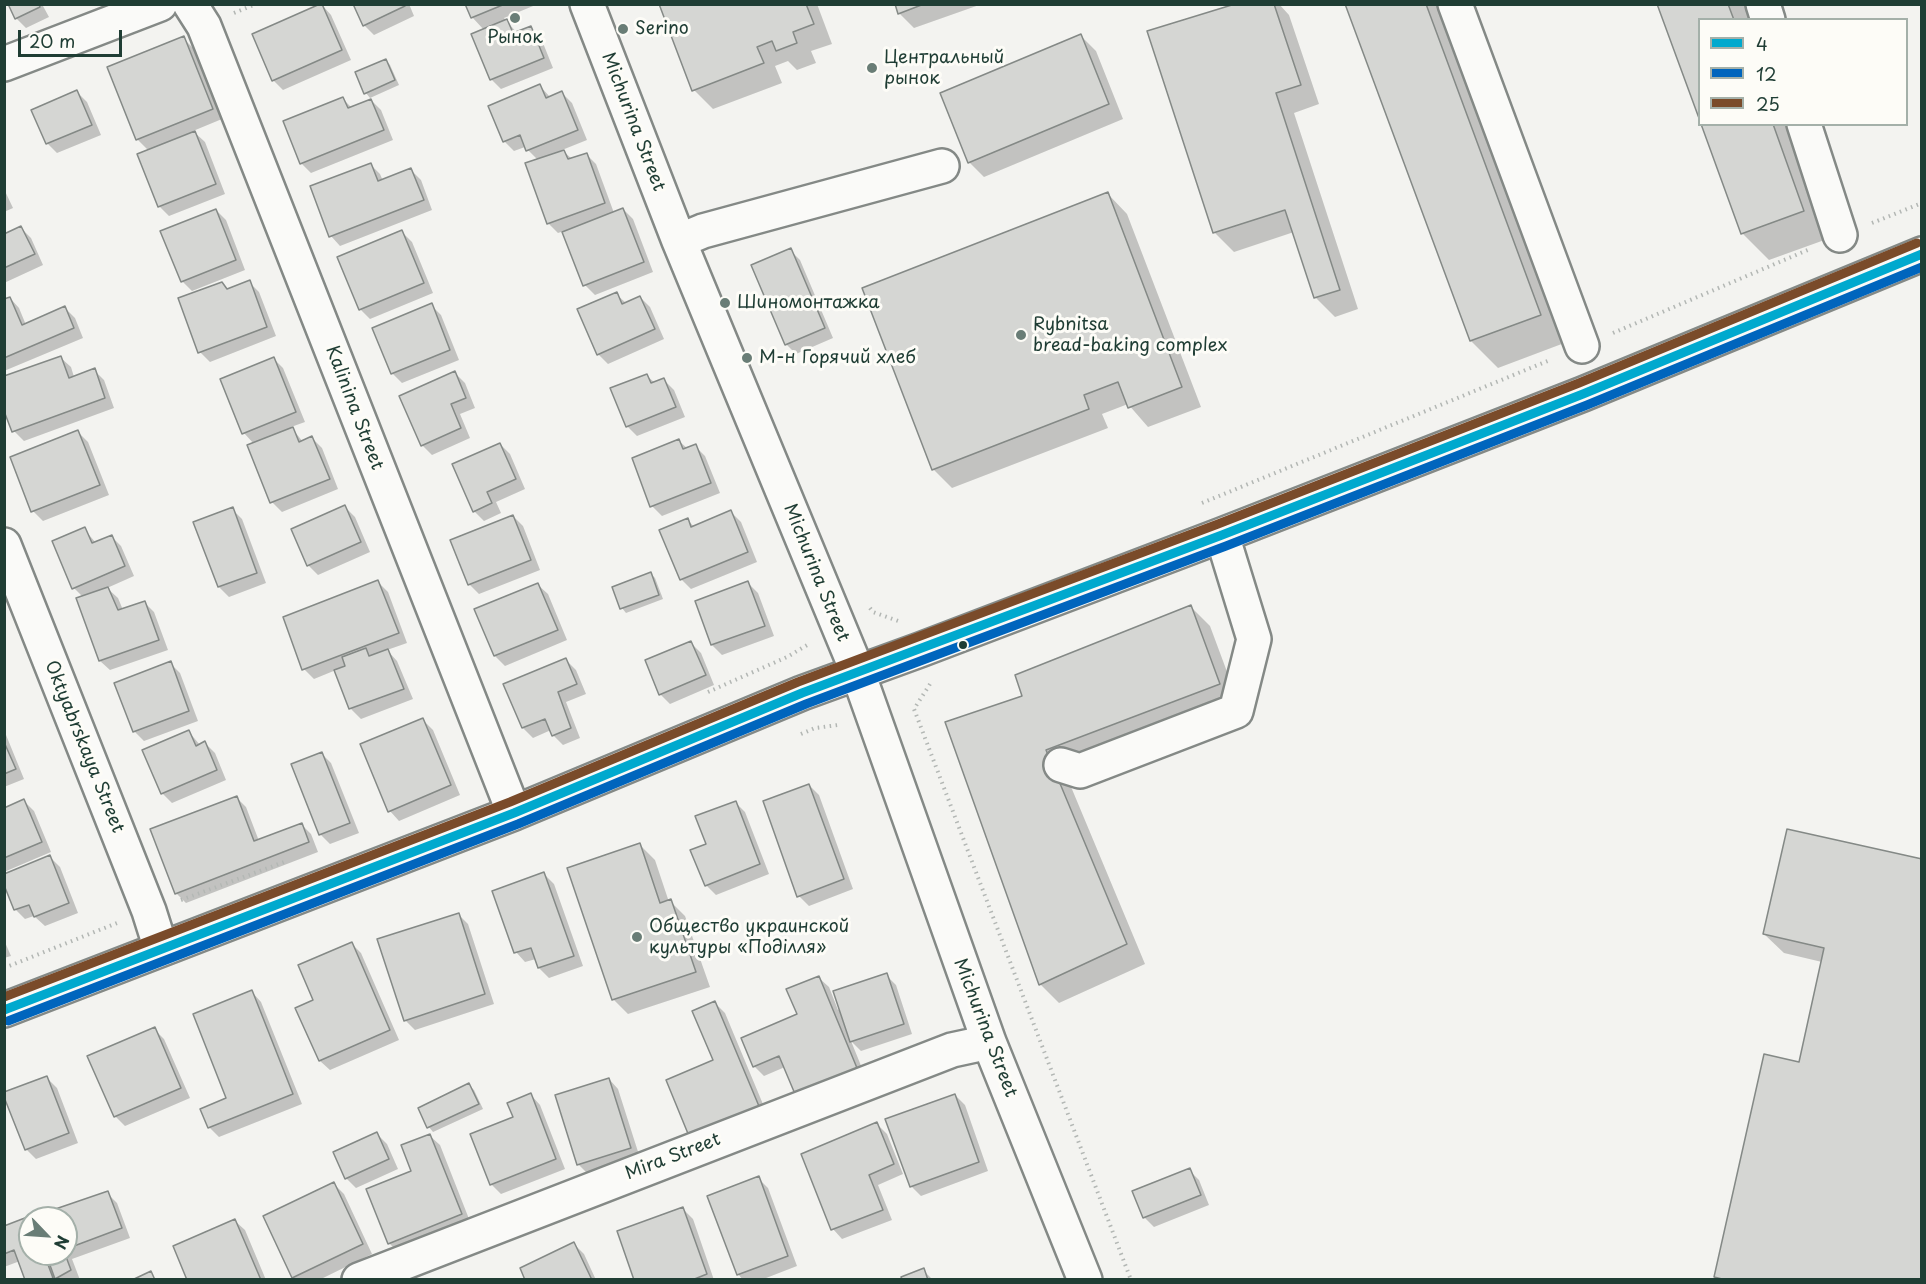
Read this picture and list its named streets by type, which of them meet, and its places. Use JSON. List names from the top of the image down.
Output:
{
  "streets": {
    "street": [
      "Michurina Street",
      "Kalinina Street",
      "Oktyabrskaya Street",
      "Mira Street"
    ]
  },
  "crossings": [
    ["Michurina Street", "Mira Street"]
  ],
  "places": [
    "Рынок",
    "Serino",
    "Центральный рынок",
    "Шиномонтажка",
    "Rybnitsa bread-baking complex",
    "М-н Горячий хлеб",
    "Общество украинской культуры «Поділля»"
  ],
  "lines": ["transit line 25", "transit line 4", "transit line 12"],
  "legend": ["4", "12", "25"],
  "scale_bar": "20 m",
  "north": "bottom right"
}
